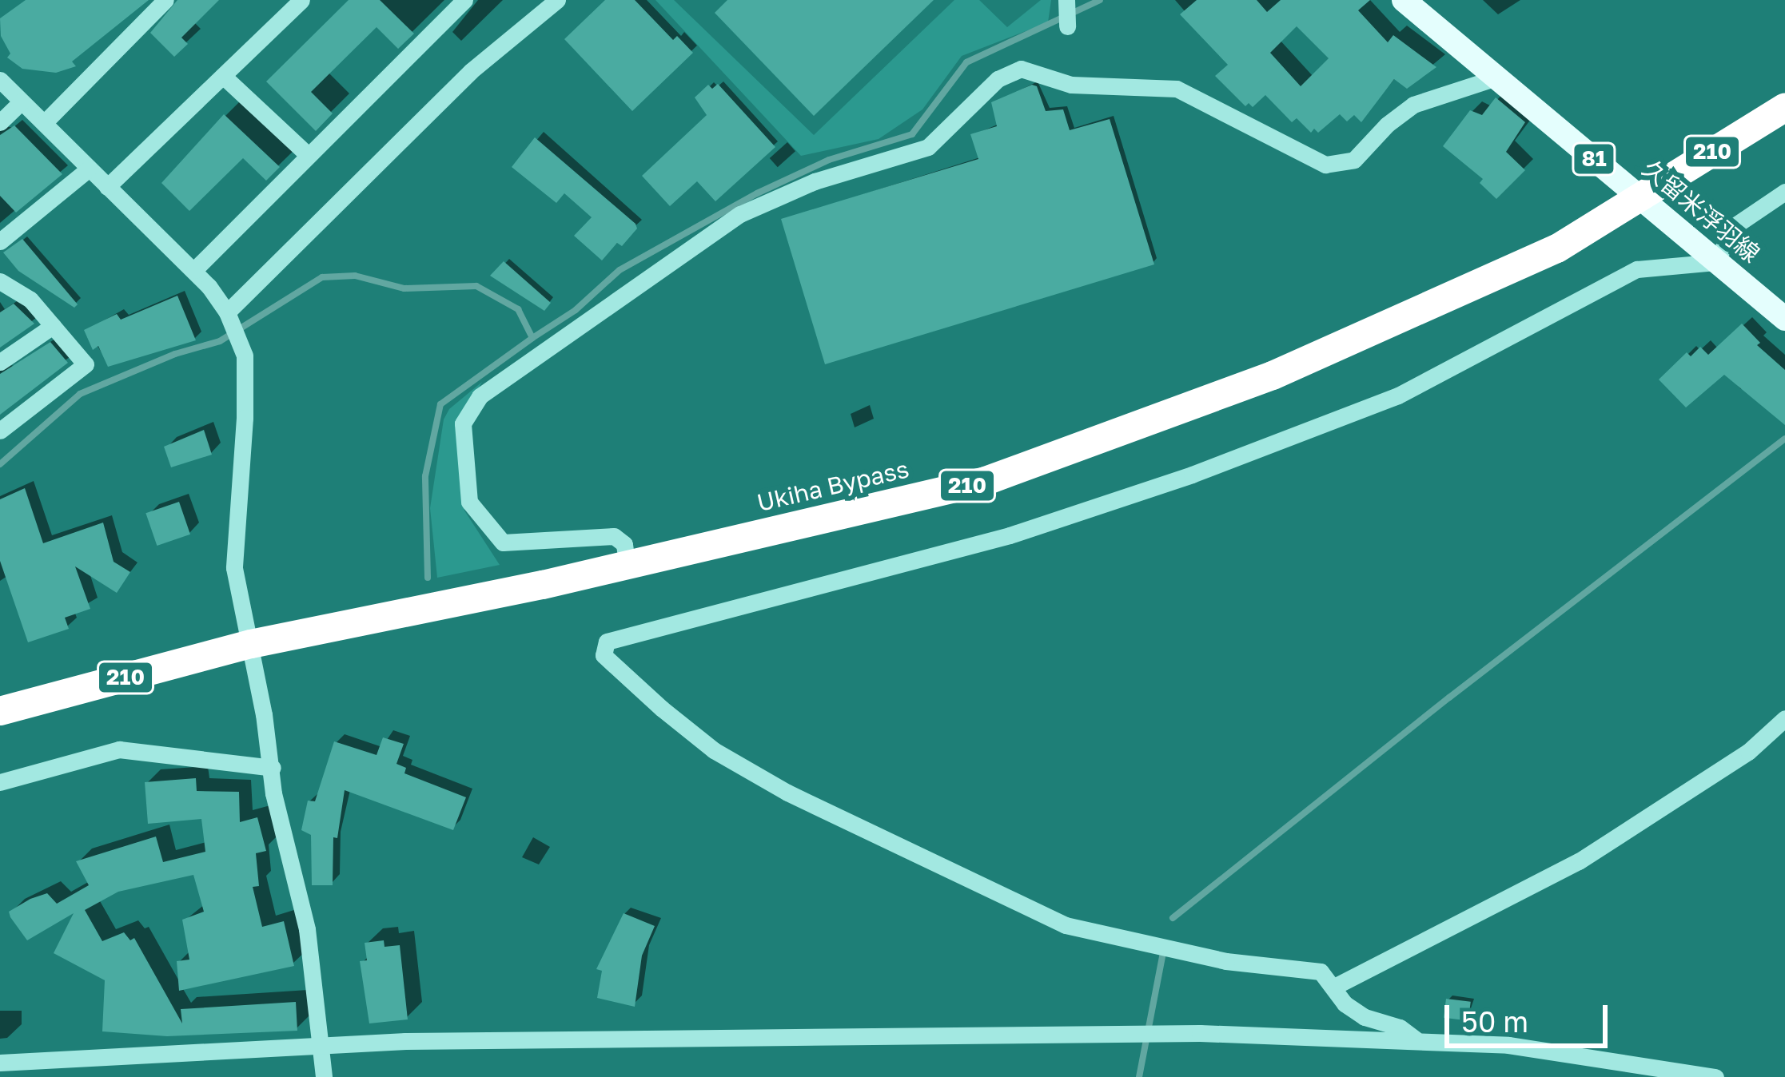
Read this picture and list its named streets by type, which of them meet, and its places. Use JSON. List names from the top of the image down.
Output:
{
  "streets": {
    "highway": ["210", "Ukiha Bypass"],
    "main road": ["81", "久留米浮羽線"]
  },
  "crossings": [
    ["久留米浮羽線", "Ukiha Bypass"]
  ],
  "scale_bar": "50 m"
}
